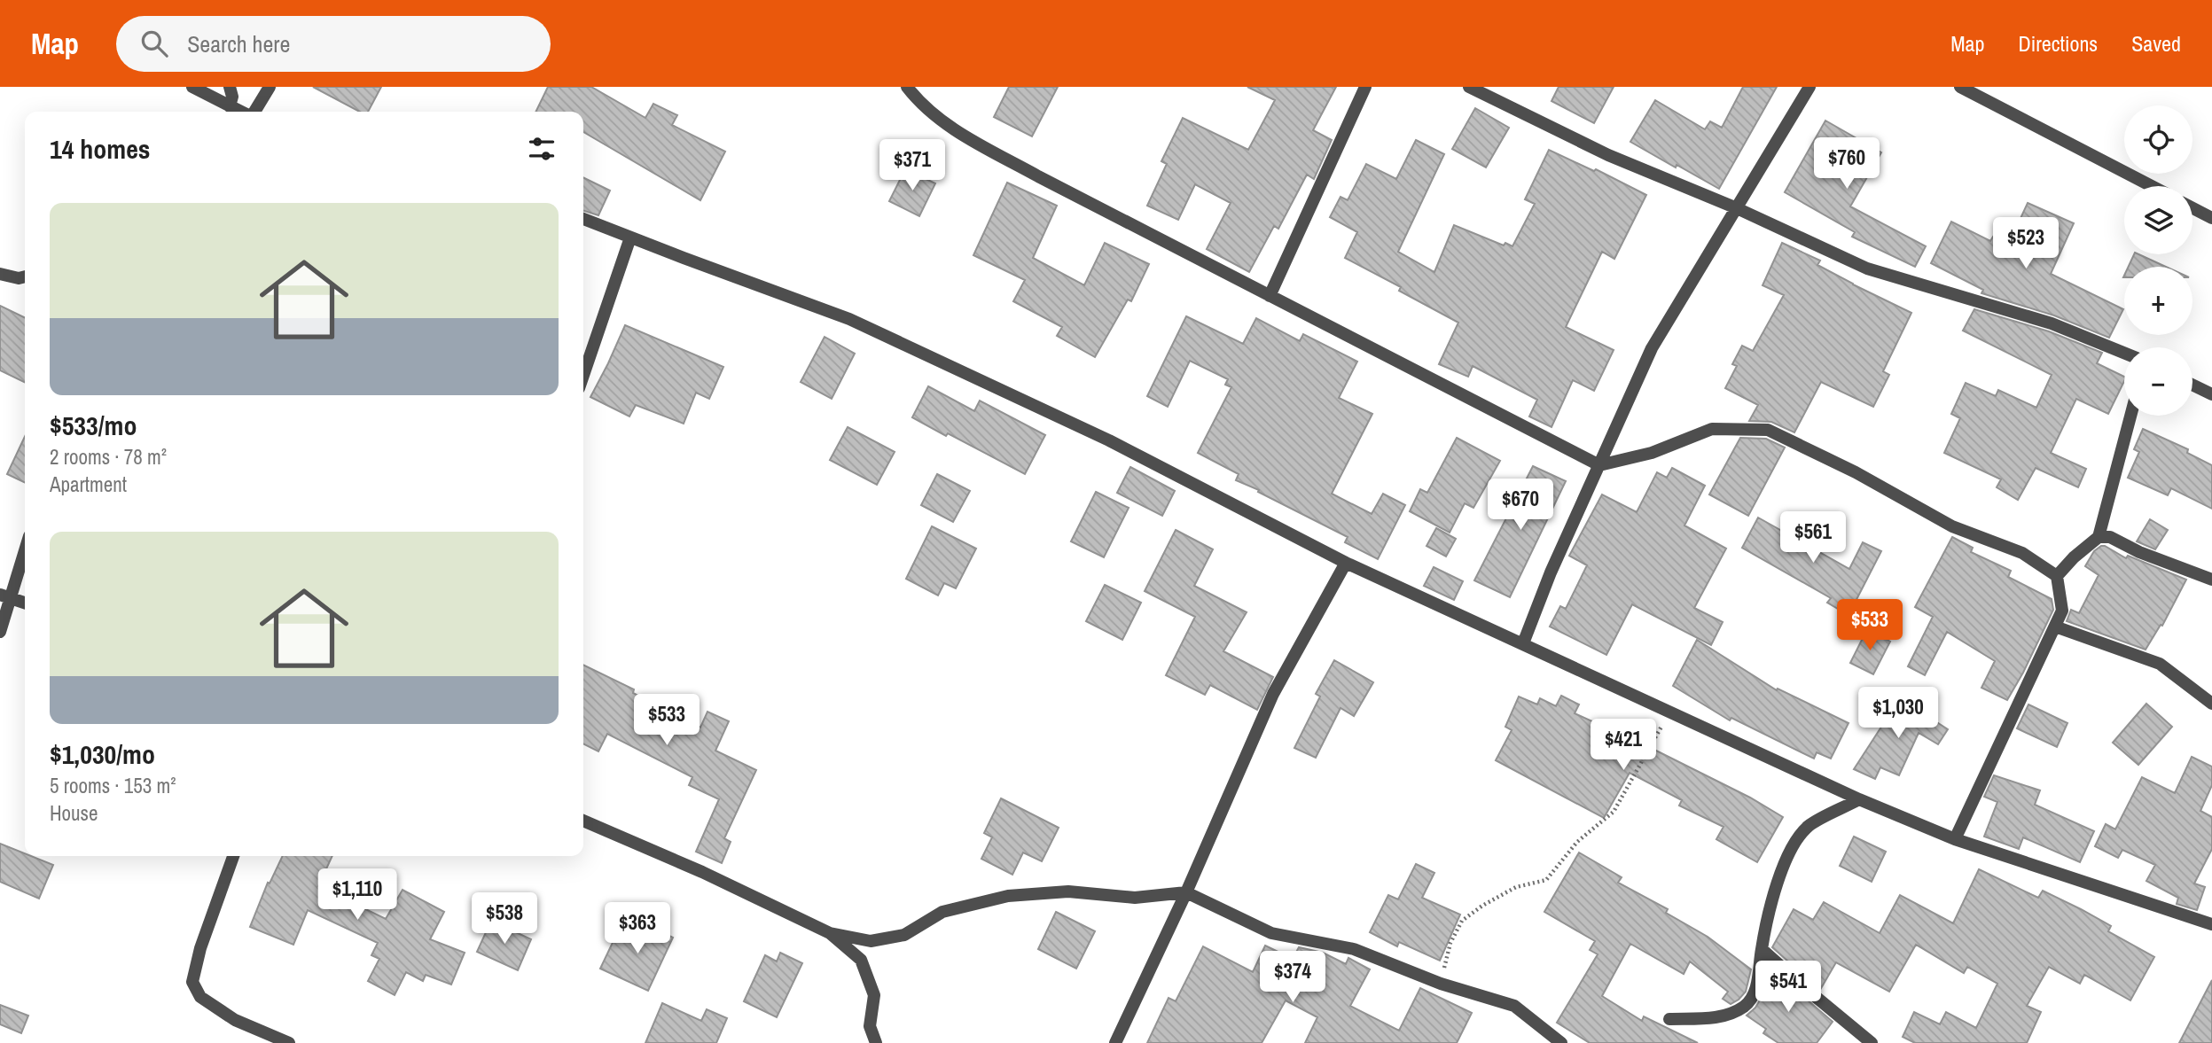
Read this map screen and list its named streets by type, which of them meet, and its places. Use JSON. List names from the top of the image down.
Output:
{
  "page": {
    "header": "Map",
    "search": "Search here",
    "nav": ["Map", "Directions", "Saved"],
    "map_buttons": ["+", "−"],
    "heading": "14 homes",
    "price": [
      "$760",
      "$371",
      "$523",
      "$670",
      "$561",
      "$533",
      "$1,030",
      "$533",
      "$421",
      "$1,110",
      "$538",
      "$363",
      "$374",
      "$541"
    ],
    "list": [
      {
        "name": "$533/mo",
        "note": "2 rooms · 78 m² · Apartment"
      },
      {
        "name": "$1,030/mo",
        "note": "5 rooms · 153 m² · House"
      }
    ]
  }
}
